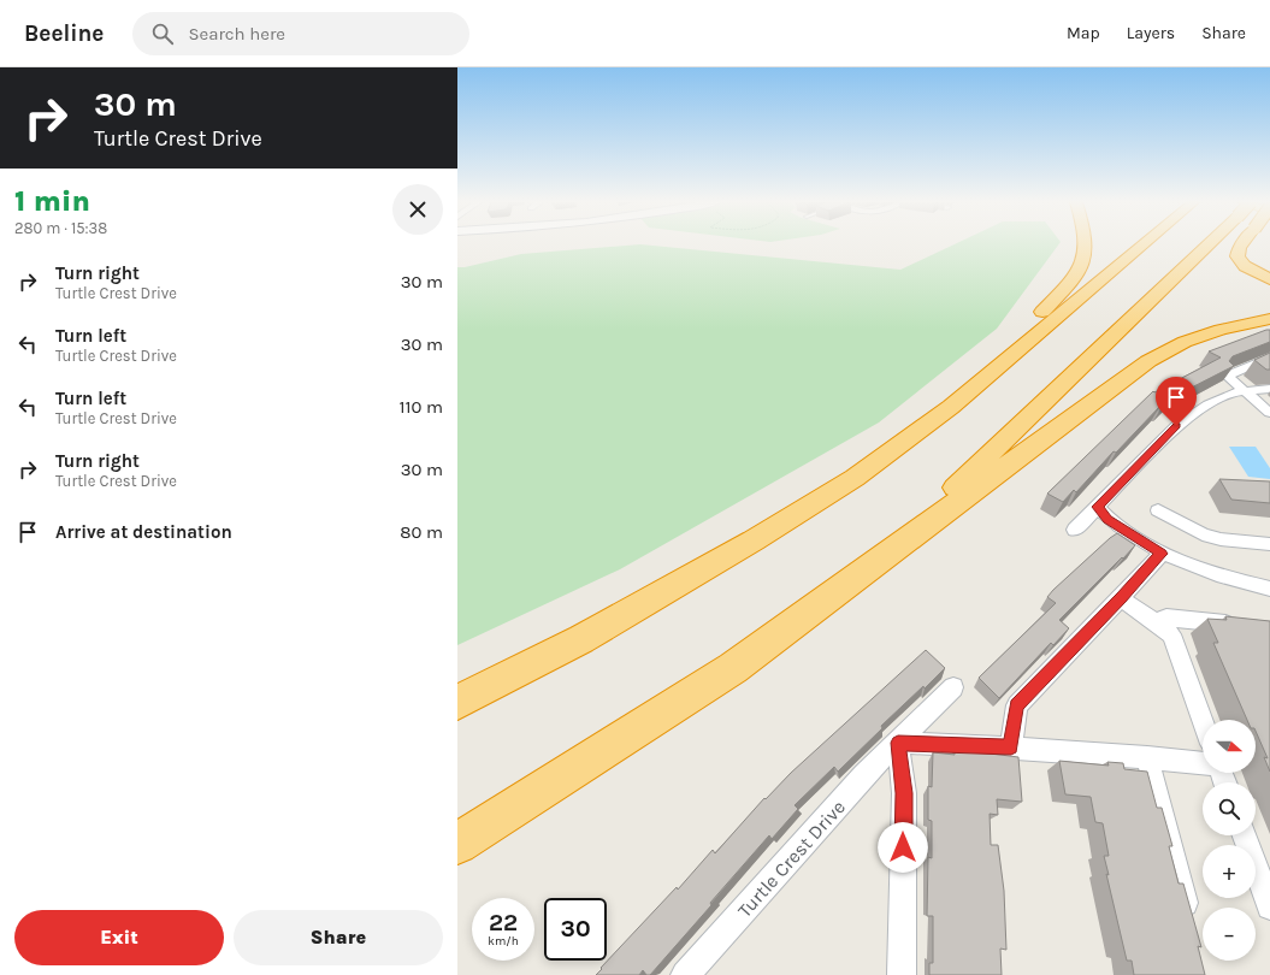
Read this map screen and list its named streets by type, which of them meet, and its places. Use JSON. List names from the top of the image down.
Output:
{
  "streets": {
    "street": ["Turtle Crest Drive"]
  },
  "north": "right",
  "page": {
    "header": "Beeline",
    "search": "Search here",
    "nav": ["Map", "Layers", "Share"],
    "turn": ["30 m", "Turtle Crest Drive"],
    "heading": ["1 min", "280 m · 15:38"],
    "list": [
      {
        "name": "Turn right",
        "note": "Turtle Crest Drive",
        "value": "30 m"
      },
      {
        "name": "Turn left",
        "note": "Turtle Crest Drive",
        "value": "30 m"
      },
      {
        "name": "Turn left",
        "note": "Turtle Crest Drive",
        "value": "110 m"
      },
      {
        "name": "Turn right",
        "note": "Turtle Crest Drive",
        "value": "30 m"
      },
      {
        "name": "Arrive at destination",
        "value": "80 m"
      }
    ],
    "map_buttons": ["+", "−"],
    "speed": "22 km/h",
    "limit": "30",
    "buttons": ["Exit", "Share"]
  }
}
